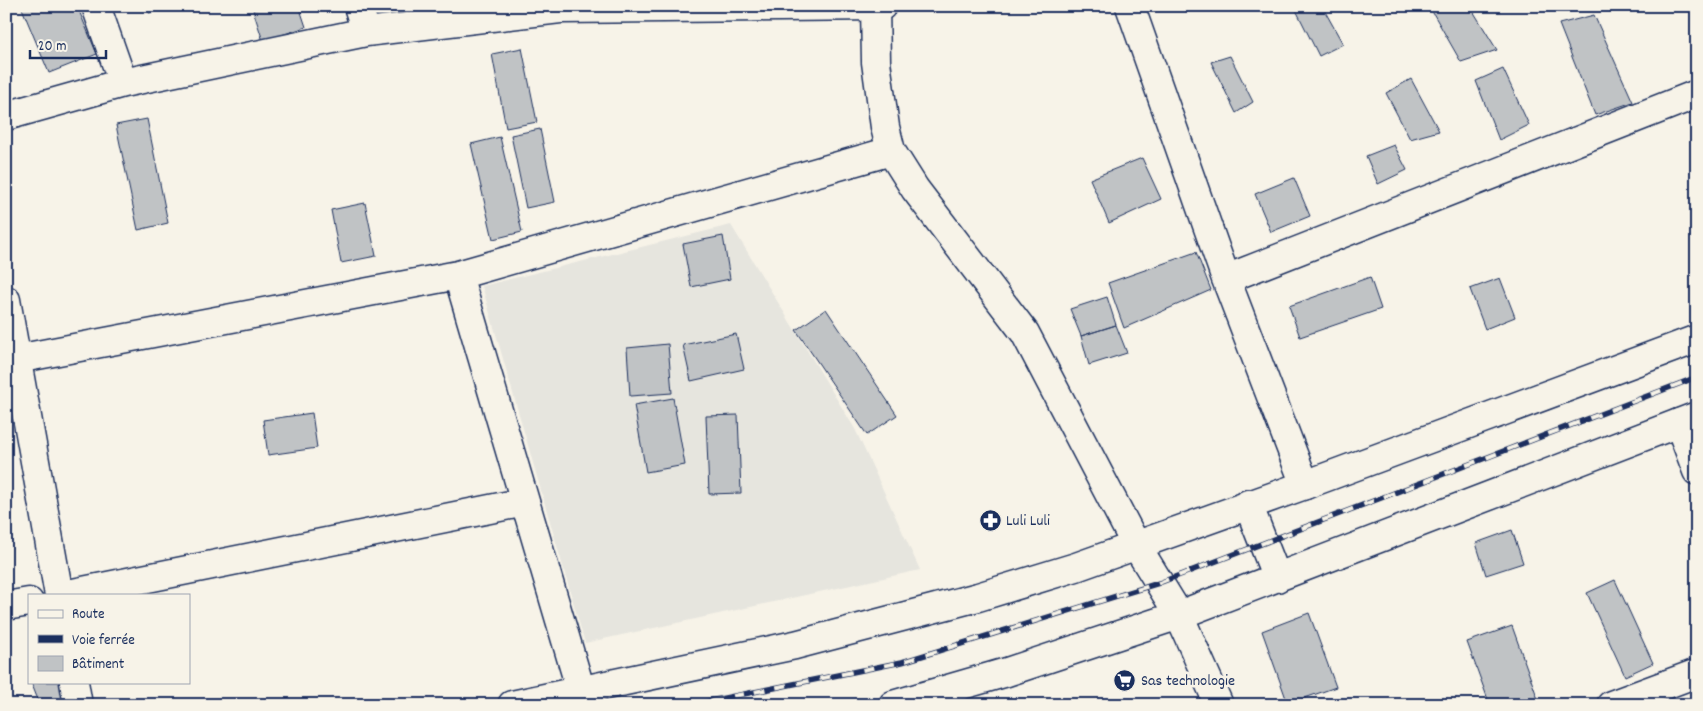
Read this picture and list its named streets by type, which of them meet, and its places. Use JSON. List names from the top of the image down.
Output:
{
  "places": {
    "pharmacy": ["Luli Luli"],
    "supermarket": ["Sas technologie"]
  },
  "legend": ["Route", "Voie ferrée", "Bâtiment"],
  "scale_bar": "20 m"
}
